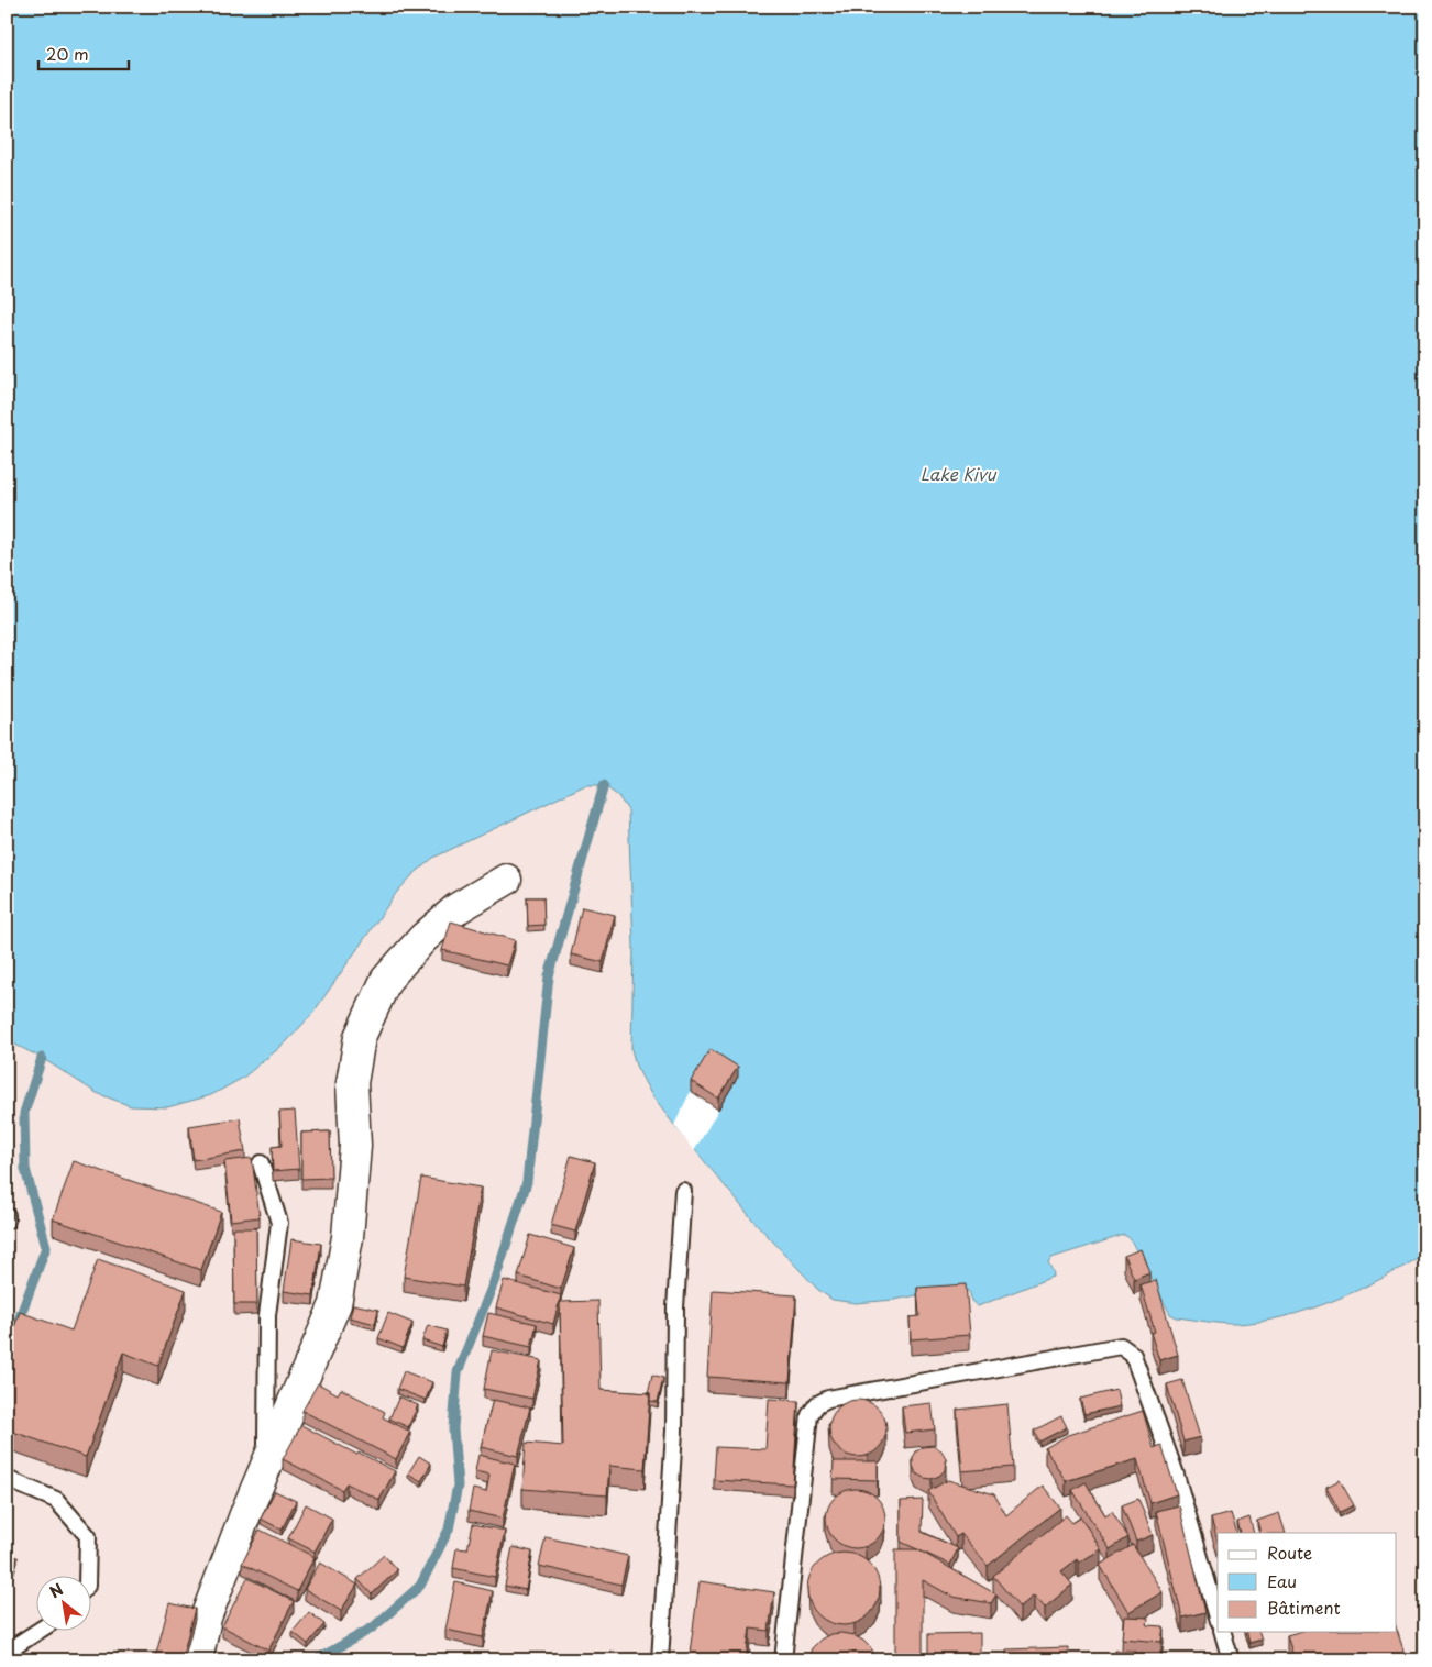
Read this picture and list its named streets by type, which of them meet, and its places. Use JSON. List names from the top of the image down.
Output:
{
  "water": ["Lake Kivu"],
  "legend": ["Route", "Eau", "Bâtiment"],
  "scale_bar": "20 m",
  "north": "top left"
}
